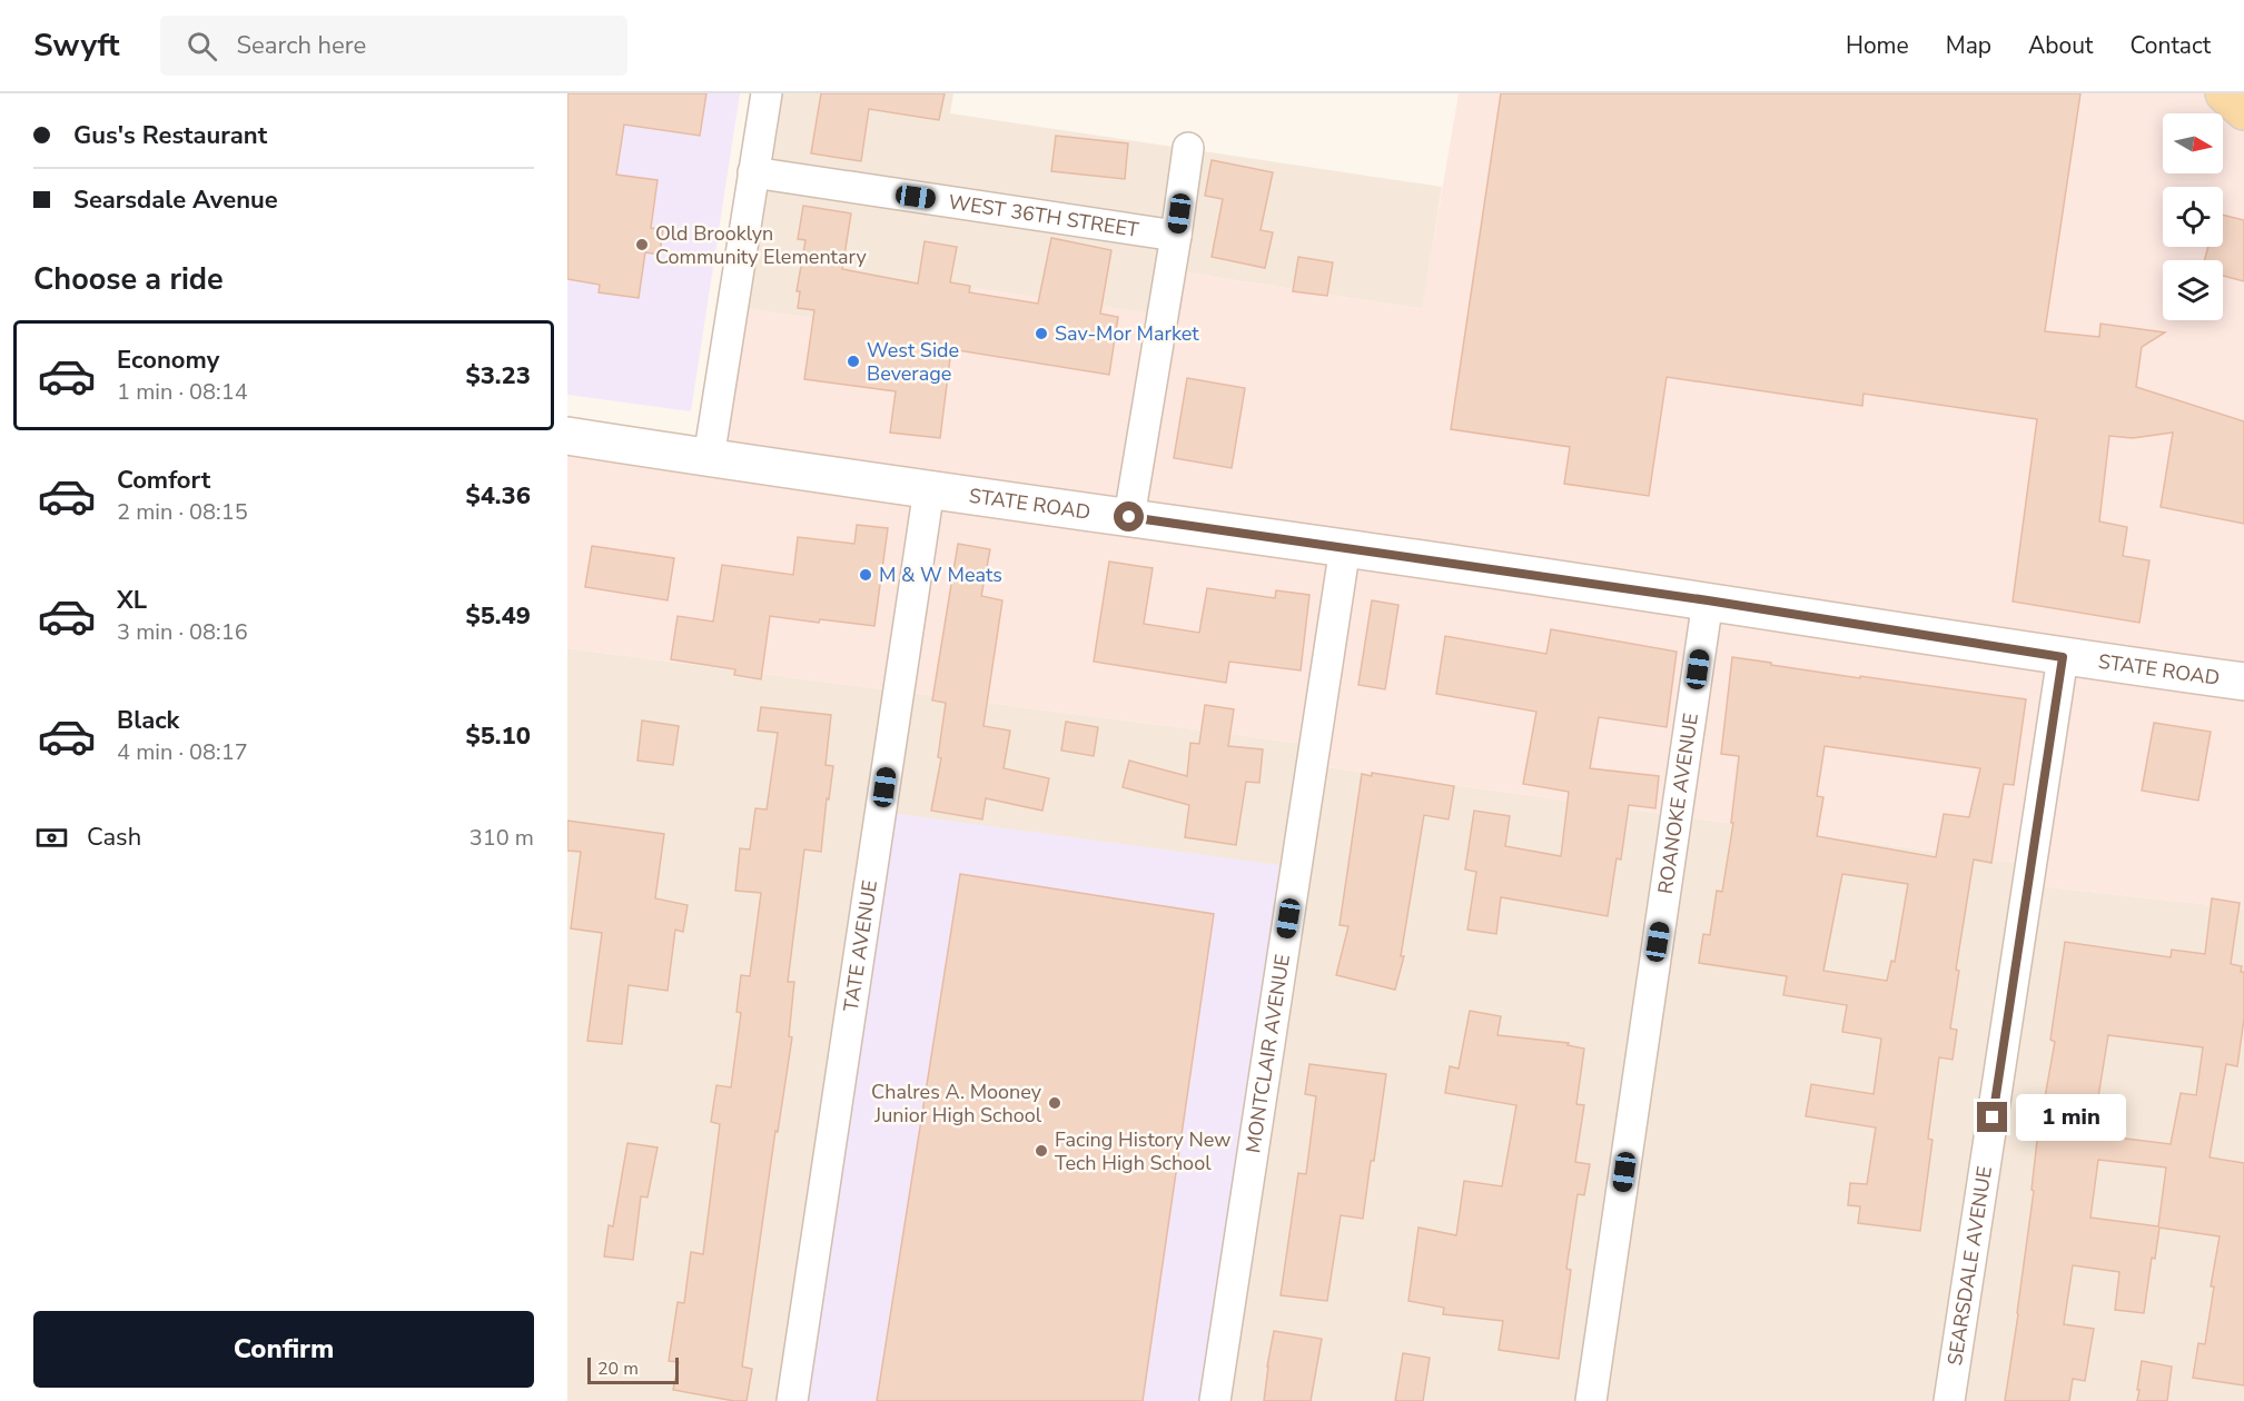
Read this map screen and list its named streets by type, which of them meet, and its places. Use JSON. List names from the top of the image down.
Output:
{
  "streets": {
    "main road": ["STATE ROAD"],
    "street": [
      "WEST 36TH STREET",
      "ROANOKE AVENUE",
      "TATE AVENUE",
      "MONTCLAIR AVENUE",
      "SEARSDALE AVENUE"
    ]
  },
  "crossings": [
    ["STATE ROAD", "ROANOKE AVENUE"],
    ["STATE ROAD", "TATE AVENUE"],
    ["STATE ROAD", "MONTCLAIR AVENUE"],
    ["STATE ROAD", "SEARSDALE AVENUE"]
  ],
  "places": [
    "Old Brooklyn Community Elementary",
    "Sav-Mor Market",
    "West Side Beverage",
    "M & W Meats",
    "Chalres A. Mooney Junior High School",
    "Facing History New Tech High School"
  ],
  "scale_bar": "20 m",
  "north": "right",
  "page": {
    "header": "Swyft",
    "search": "Search here",
    "nav": [
      "Home",
      "Map",
      "About",
      "Contact"
    ],
    "banner": ["Gus's Restaurant", "Searsdale Avenue"],
    "heading": "Choose a ride",
    "list": [
      {
        "name": "Economy",
        "note": "1 min · 08:14",
        "value": "$3.23"
      },
      {
        "name": "Comfort",
        "note": "2 min · 08:15",
        "value": "$4.36"
      },
      {
        "name": "XL",
        "note": "3 min · 08:16",
        "value": "$5.49"
      },
      {
        "name": "Black",
        "note": "4 min · 08:17",
        "value": "$5.10"
      }
    ],
    "pay": ["Cash", "310 m"],
    "bubble": "1 min",
    "buttons": "Confirm",
    "scale": "20 m"
  }
}
